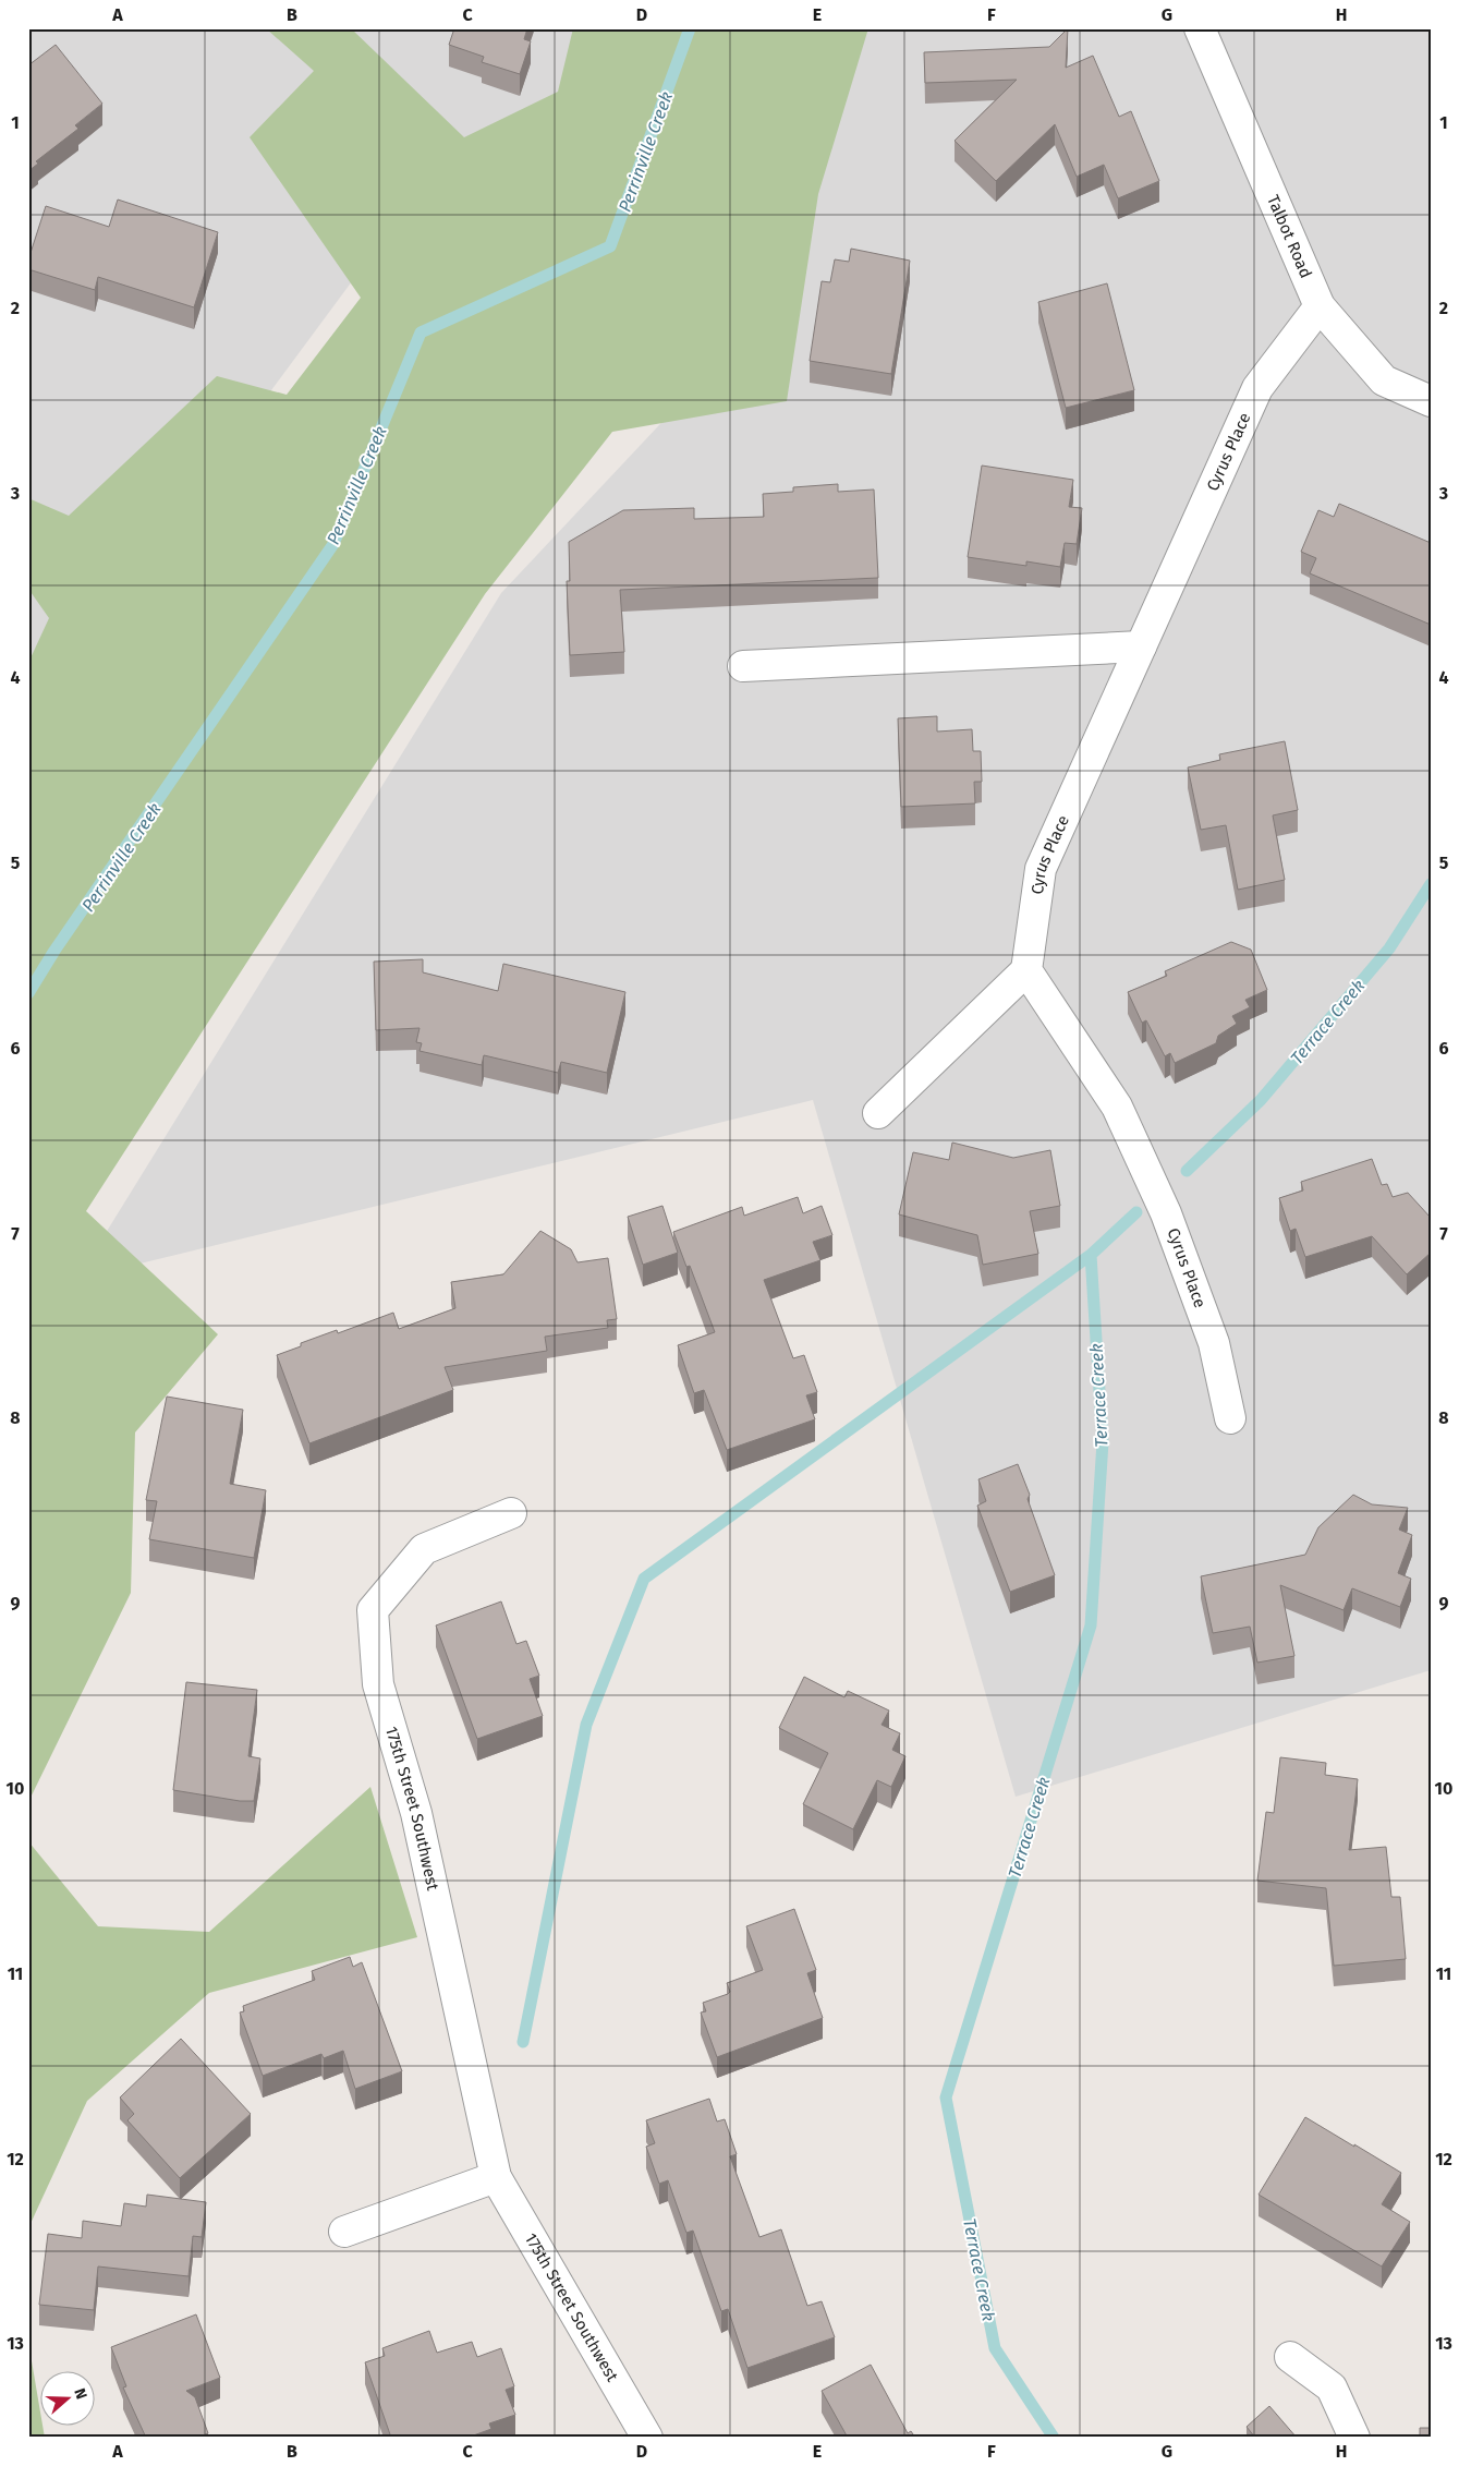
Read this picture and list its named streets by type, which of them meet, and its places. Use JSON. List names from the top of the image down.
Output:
{
  "streets": {
    "street": ["Talbot Road", "Cyrus Place", "175th Street Southwest"]
  },
  "crossings": [
    ["Talbot Road", "Cyrus Place"]
  ],
  "water": ["Perrinville Creek", "Terrace Creek"],
  "north": "right",
  "grid": {
    "columns": [
      "A",
      "B",
      "C",
      "D",
      "E",
      "F",
      "G",
      "H"
    ],
    "rows": [
      "1",
      "2",
      "3",
      "4",
      "5",
      "6",
      "7",
      "8",
      "9",
      "10",
      "11",
      "12",
      "13"
    ]
  }
}
